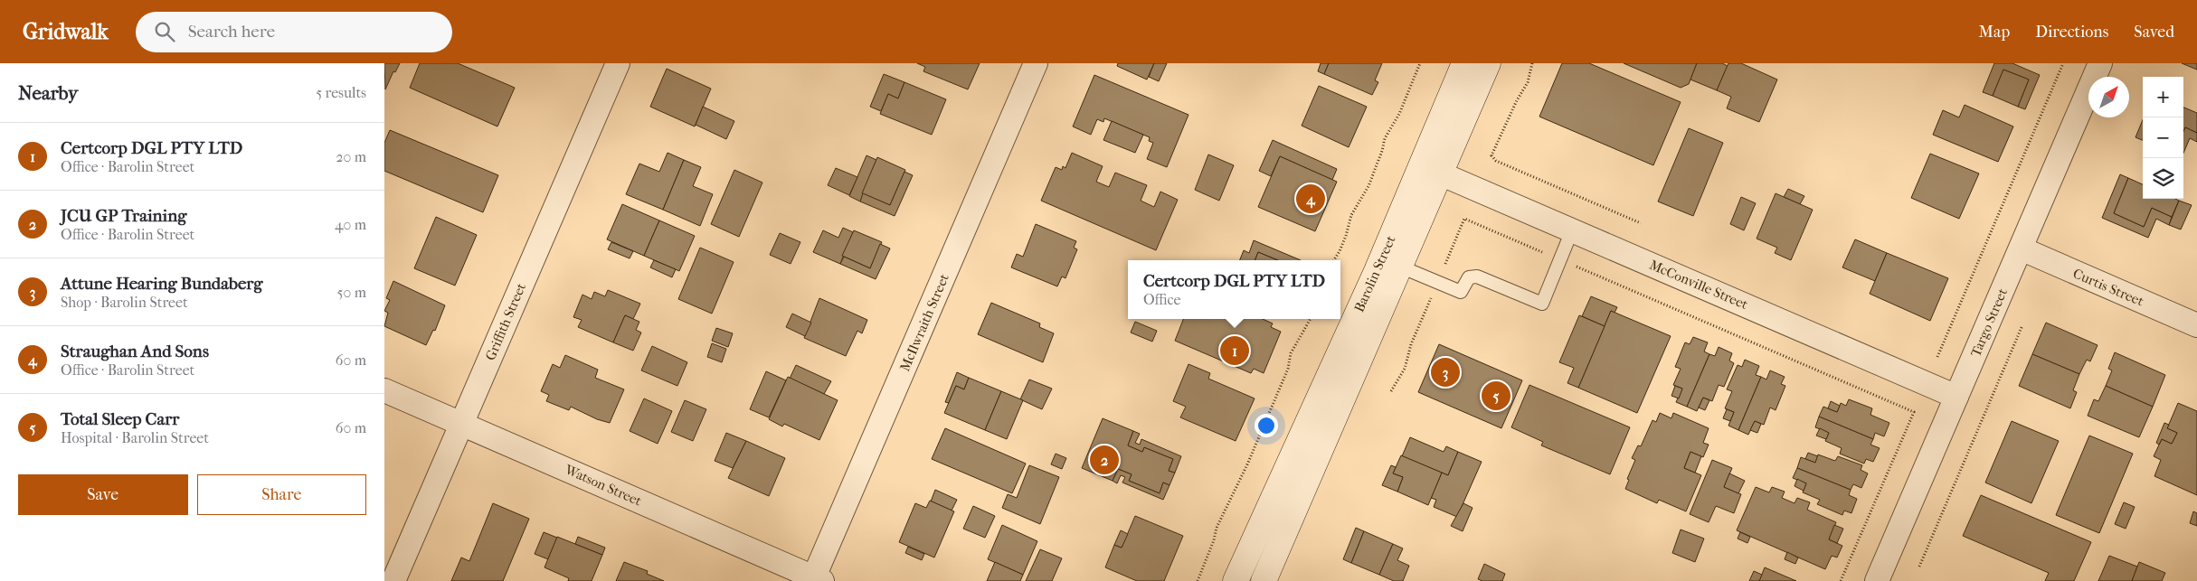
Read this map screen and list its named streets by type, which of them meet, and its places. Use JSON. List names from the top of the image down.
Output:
{
  "streets": {
    "main road": ["Barolin Street"],
    "street": [
      "McConville Street",
      "Curtis Street",
      "Griffith Street",
      "McIlwraith Street",
      "Targo Street",
      "Watson Street"
    ]
  },
  "crossings": [
    ["Barolin Street", "McConville Street"],
    ["McConville Street", "Targo Street"],
    ["Curtis Street", "Targo Street"],
    ["Griffith Street", "Watson Street"],
    ["McIlwraith Street", "Watson Street"]
  ],
  "north": "top right",
  "page": {
    "header": "Gridwalk",
    "search": "Search here",
    "nav": ["Map", "Directions", "Saved"],
    "heading": ["Nearby", "5 results"],
    "map_buttons": ["+", "−"],
    "list": [
      {
        "mark": "1",
        "name": "Certcorp DGL PTY LTD",
        "note": "Office · Barolin Street",
        "value": "20 m"
      },
      {
        "mark": "2",
        "name": "JCU GP Training",
        "note": "Office · Barolin Street",
        "value": "40 m"
      },
      {
        "mark": "3",
        "name": "Attune Hearing Bundaberg",
        "note": "Shop · Barolin Street",
        "value": "50 m"
      },
      {
        "mark": "4",
        "name": "Straughan And Sons",
        "note": "Office · Barolin Street",
        "value": "60 m"
      },
      {
        "mark": "5",
        "name": "Total Sleep Carr",
        "note": "Hospital · Barolin Street",
        "value": "60 m"
      }
    ],
    "pins": [
      "4",
      "1",
      "3",
      "5",
      "2"
    ],
    "popup": ["Certcorp DGL PTY LTD", "Office"],
    "buttons": ["Save", "Share"]
  }
}
